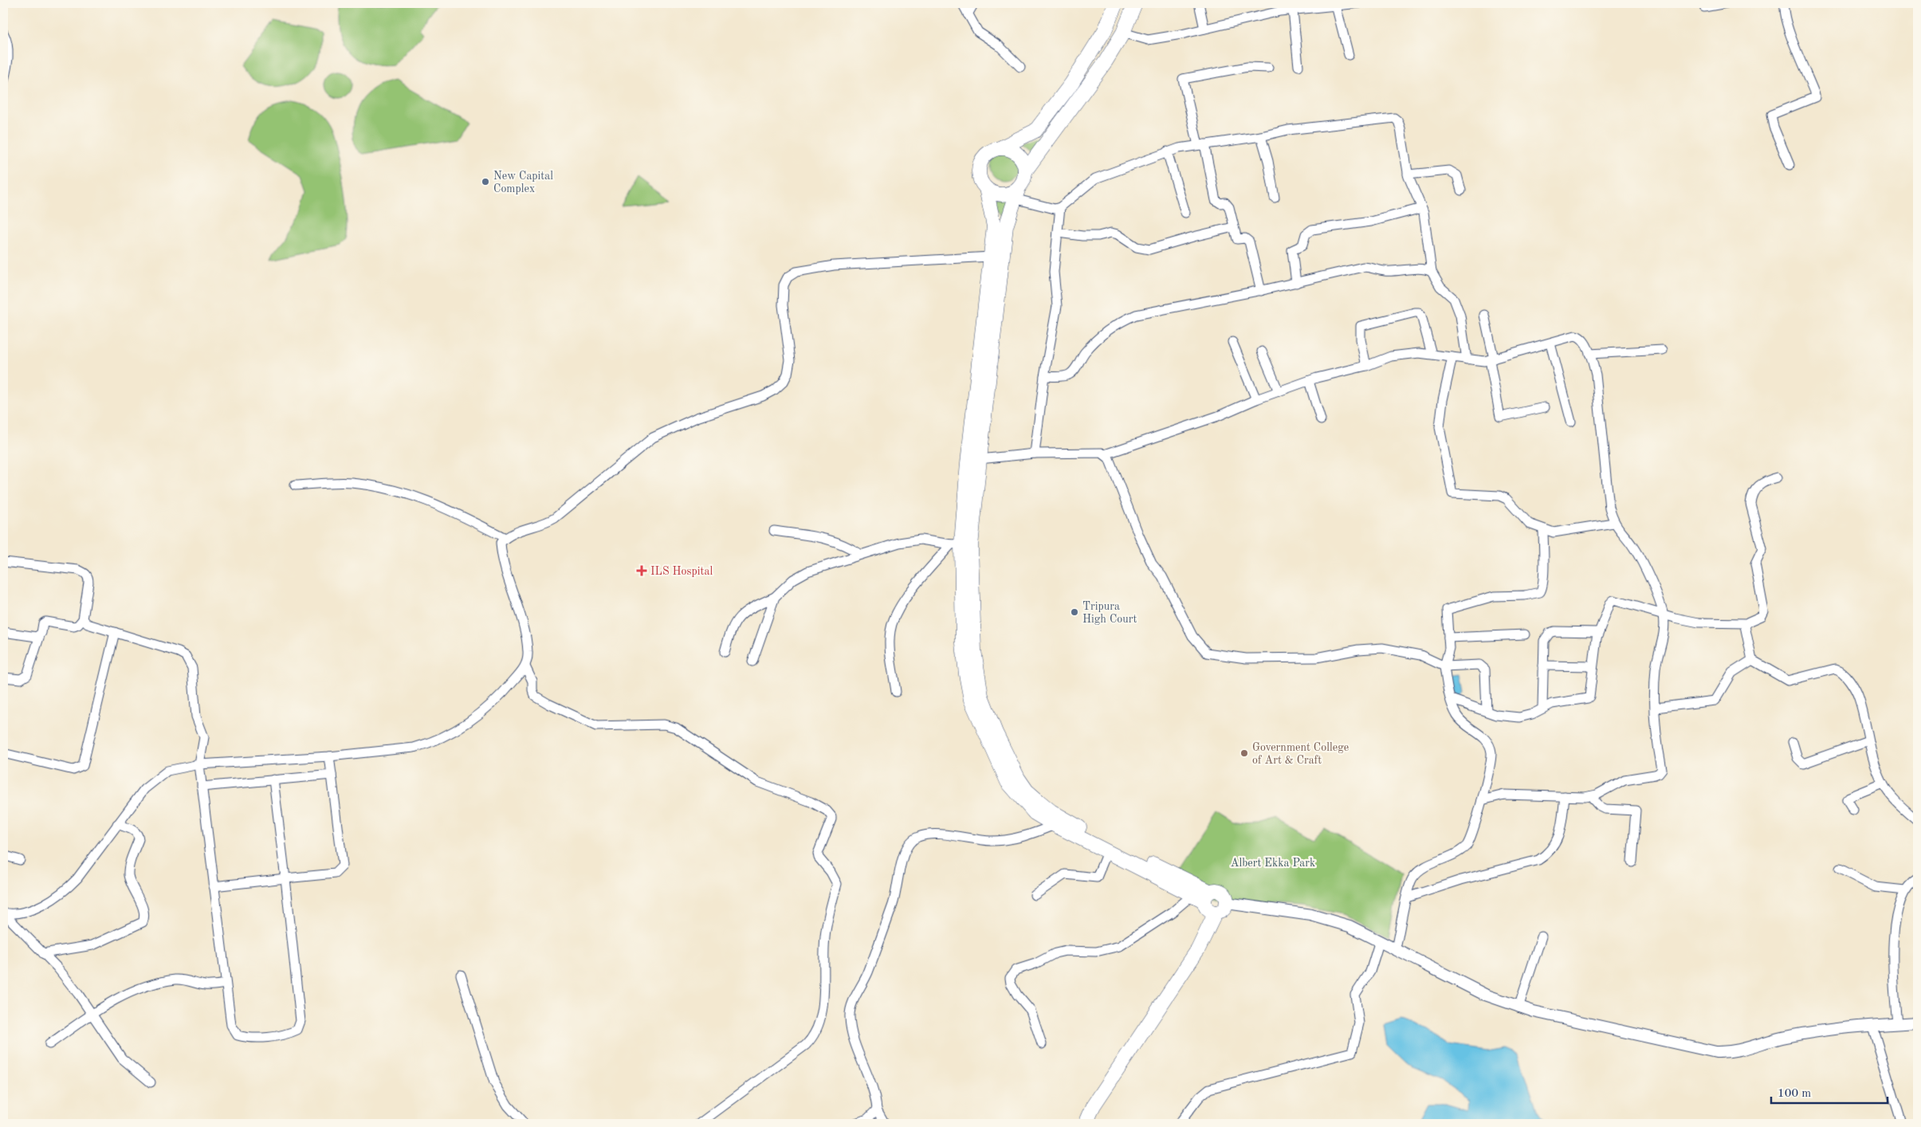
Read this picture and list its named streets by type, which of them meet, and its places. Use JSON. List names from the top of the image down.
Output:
{
  "parks": ["Albert Ekka Park"],
  "places": {
    "other": ["New Capital Complex", "Tripura High Court", "Government College of Art & Craft"],
    "health": ["ILS Hospital"]
  },
  "scale_bar": "100 m"
}
